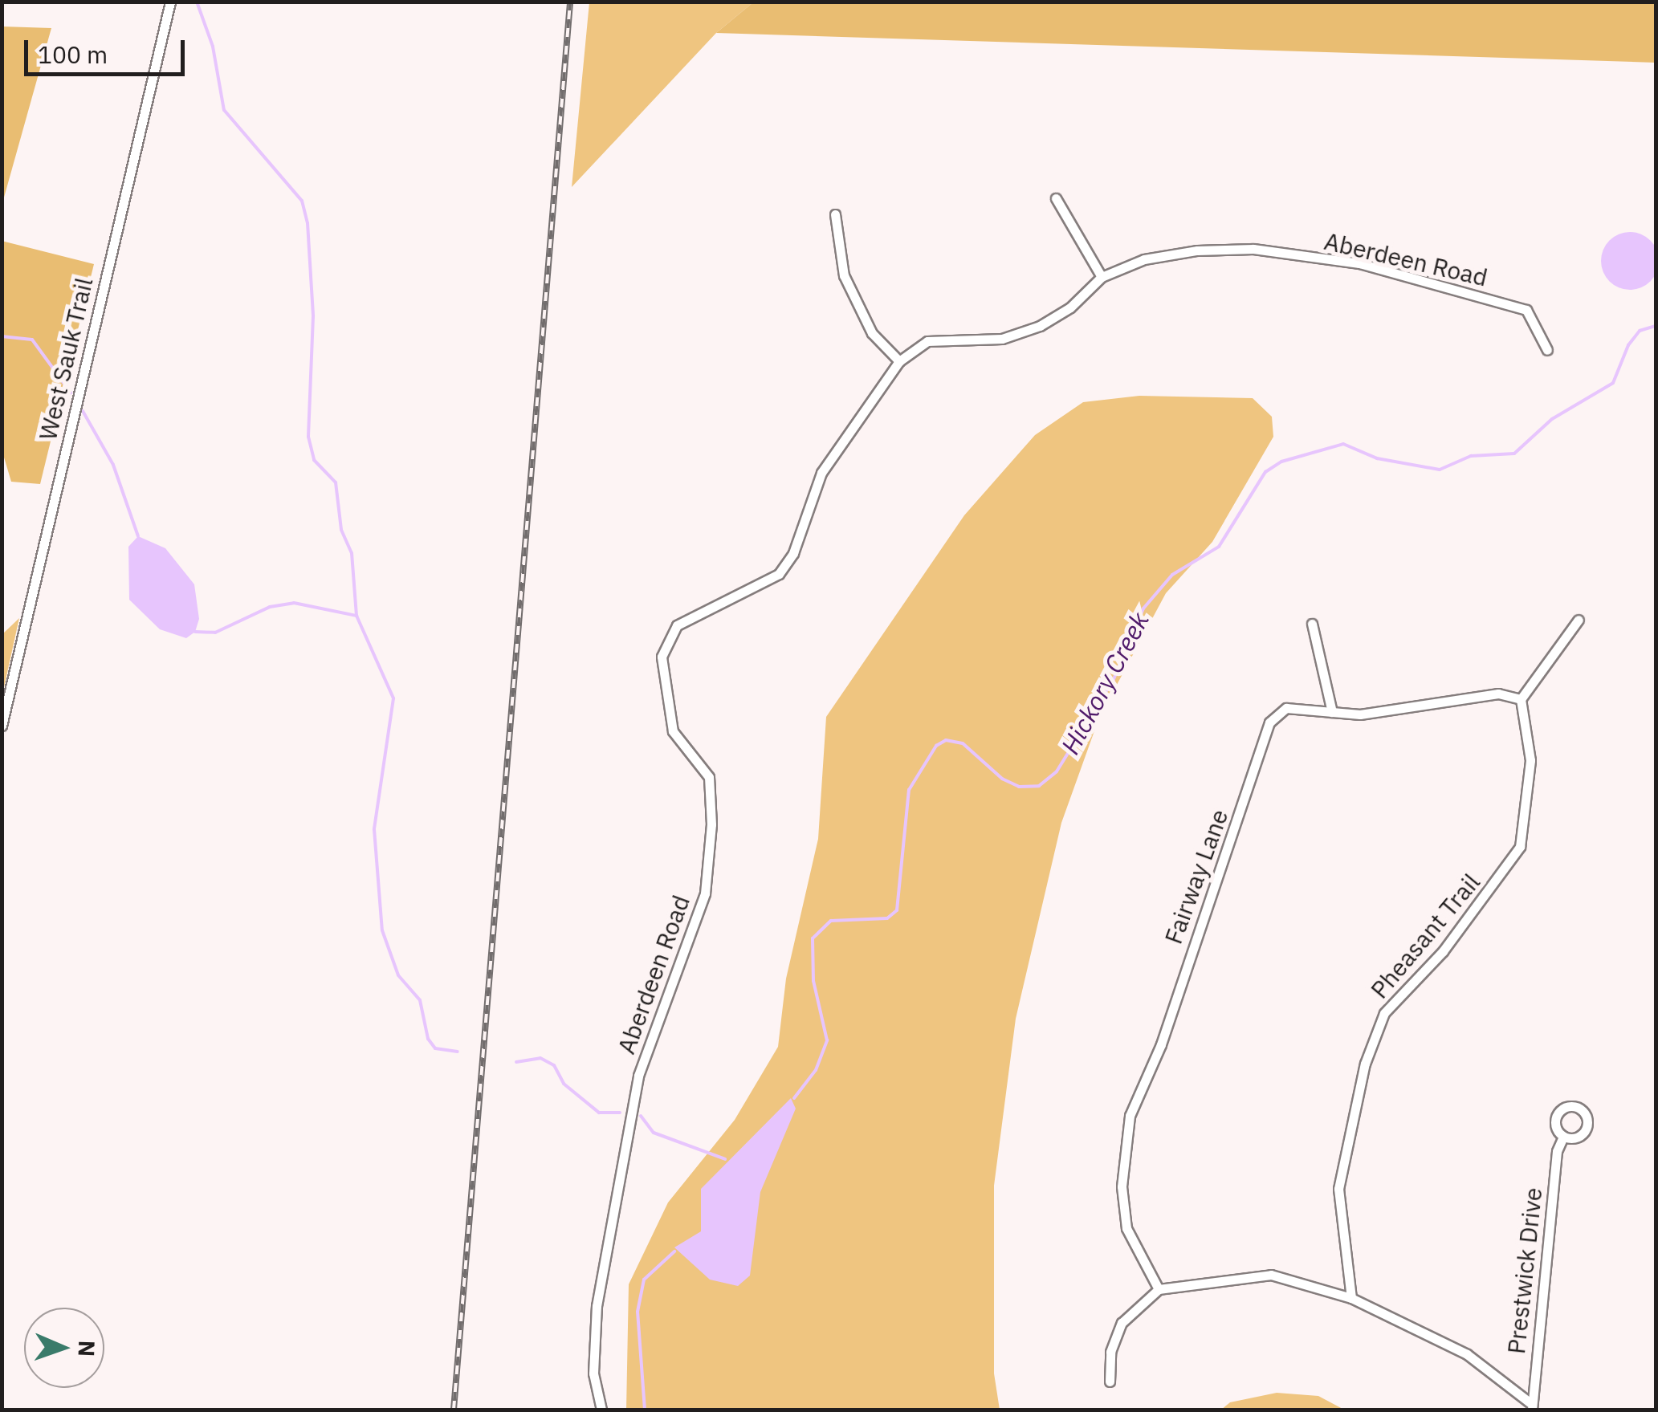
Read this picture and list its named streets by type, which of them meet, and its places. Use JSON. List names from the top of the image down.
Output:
{
  "streets": {
    "street": [
      "Aberdeen Road",
      "West Sauk Trail",
      "Fairway Lane",
      "Pheasant Trail",
      "Prestwick Drive"
    ]
  },
  "crossings": [
    ["Fairway Lane", "Pheasant Trail"]
  ],
  "water": ["Hickory Creek"],
  "scale_bar": "100 m",
  "north": "right"
}
